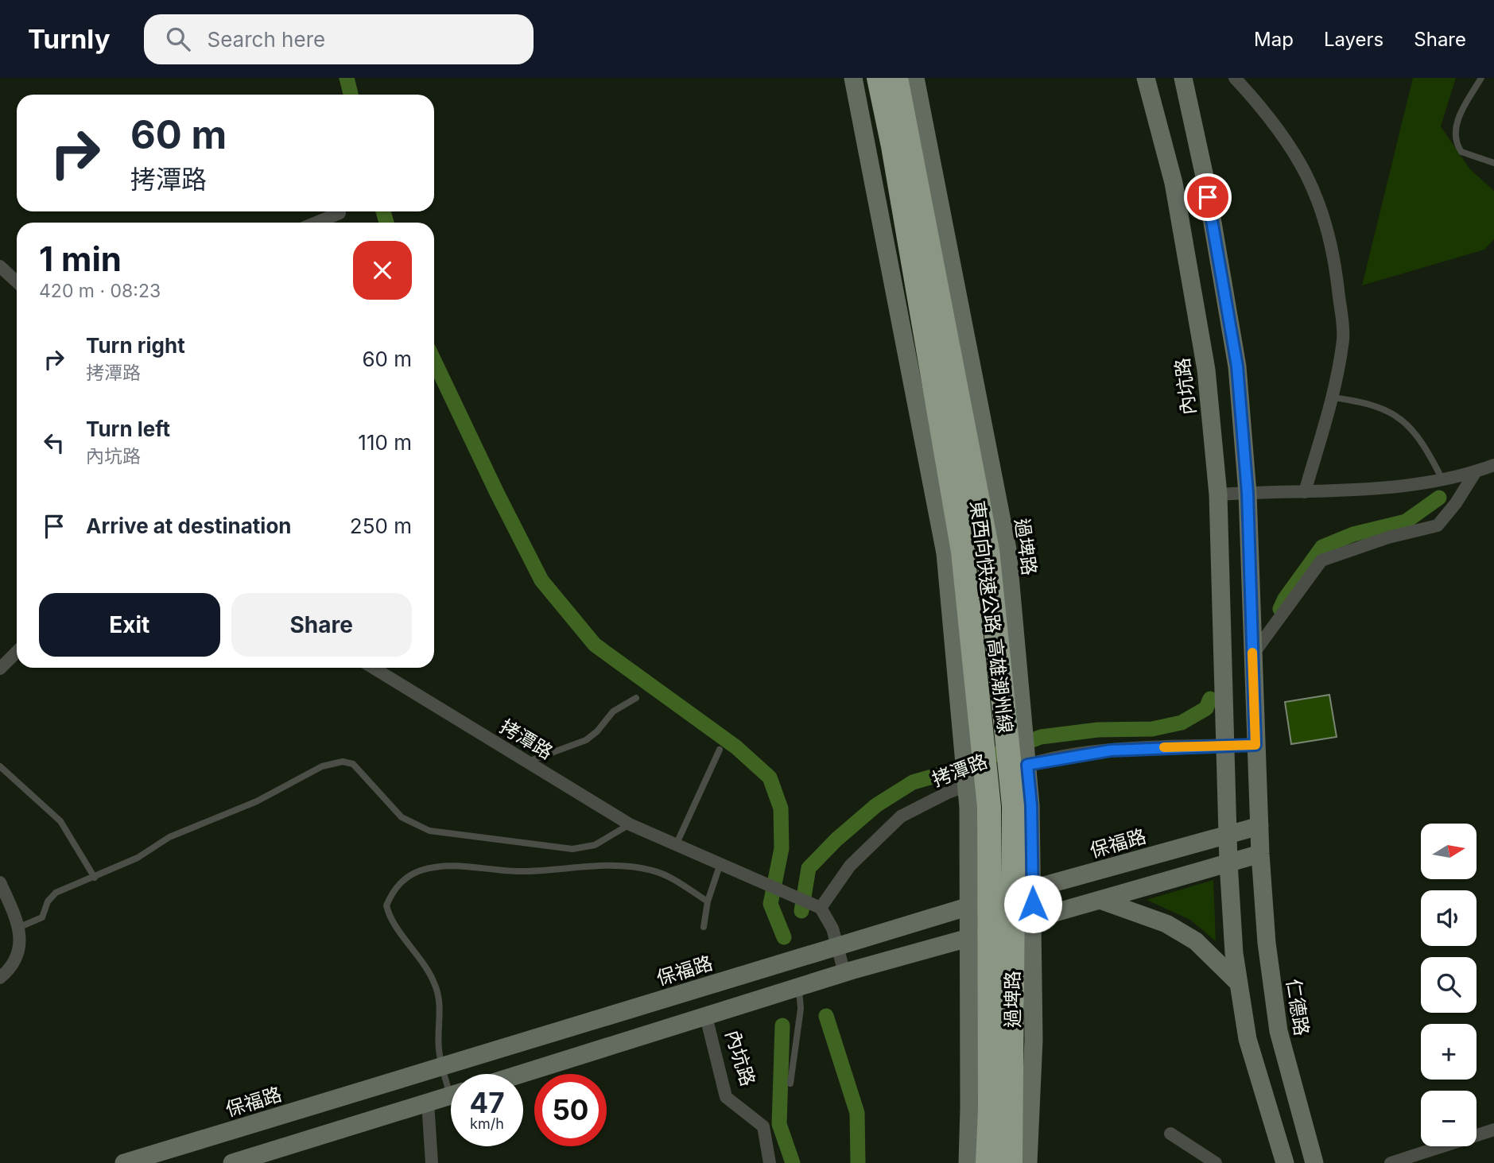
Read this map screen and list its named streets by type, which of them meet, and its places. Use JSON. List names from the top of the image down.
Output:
{
  "streets": {
    "highway": ["東西向快速公路 高雄潮州線"],
    "street": [
      "內坑路",
      "過埤路",
      "拷潭路",
      "保福路",
      "仁德路"
    ]
  },
  "crossings": [
    ["內坑路", "拷潭路"],
    ["內坑路", "保福路"],
    ["過埤路", "拷潭路"],
    ["過埤路", "保福路"]
  ],
  "north": "right",
  "page": {
    "header": "Turnly",
    "search": "Search here",
    "nav": ["Map", "Layers", "Share"],
    "turn": ["60 m", "拷潭路"],
    "heading": ["1 min", "420 m · 08:23"],
    "list": [
      {
        "name": "Turn right",
        "note": "拷潭路",
        "value": "60 m"
      },
      {
        "name": "Turn left",
        "note": "內坑路",
        "value": "110 m"
      },
      {
        "name": "Arrive at destination",
        "value": "250 m"
      }
    ],
    "buttons": ["Exit", "Share"],
    "map_buttons": ["+", "−"],
    "speed": "47 km/h",
    "limit": "50"
  }
}
